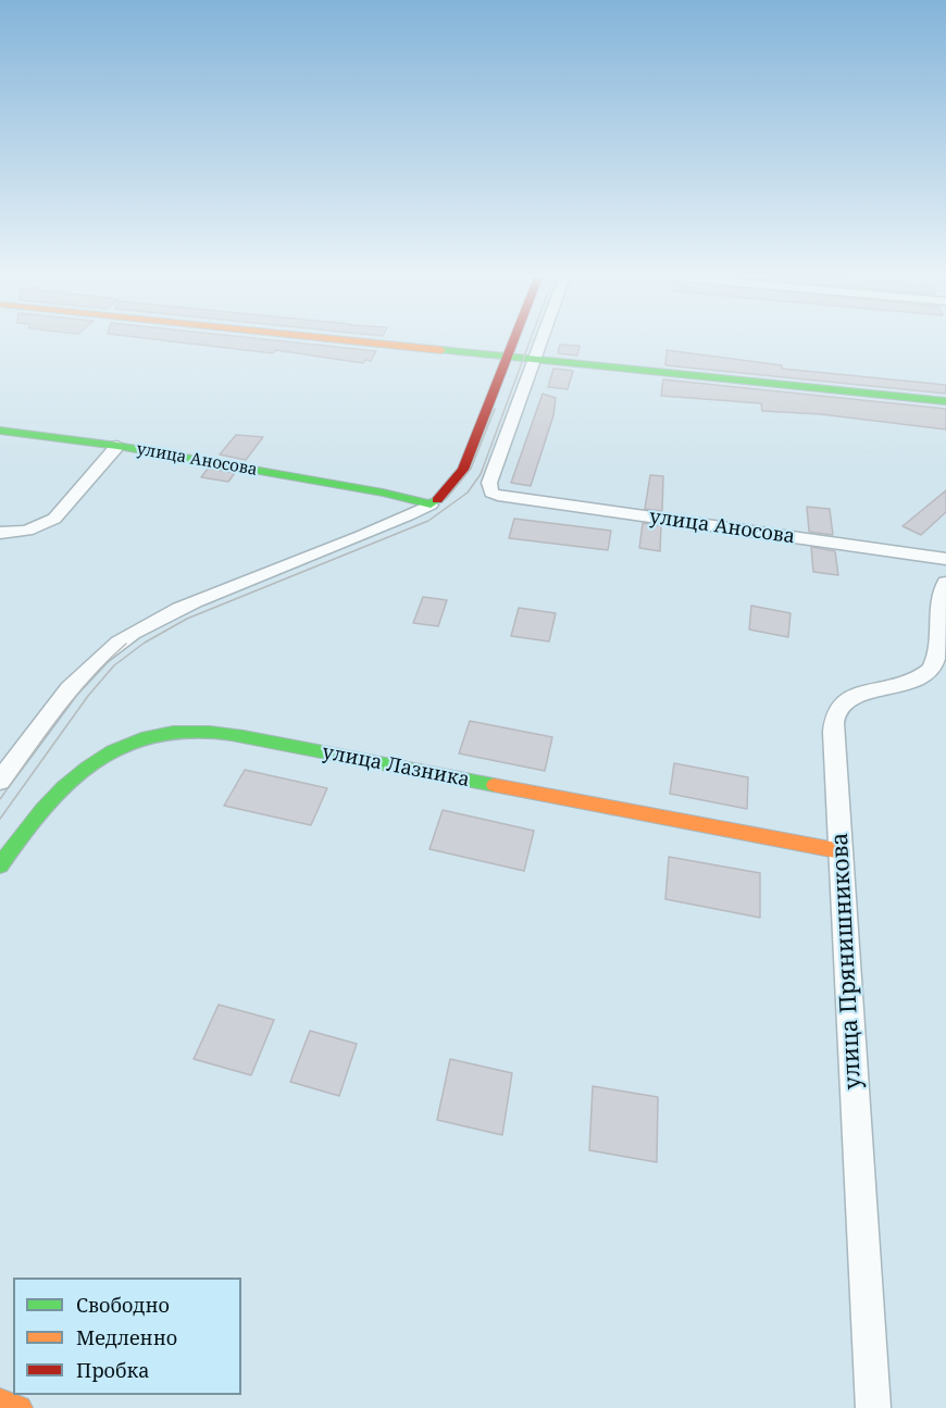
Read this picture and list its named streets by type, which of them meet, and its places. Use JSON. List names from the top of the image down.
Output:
{
  "streets": {
    "street": ["улица Аносова", "улица Лазника", "улица Прянишникова"]
  },
  "crossings": [
    ["улица Лазника", "улица Прянишникова"]
  ],
  "legend": ["Свободно", "Медленно", "Пробка"]
}
